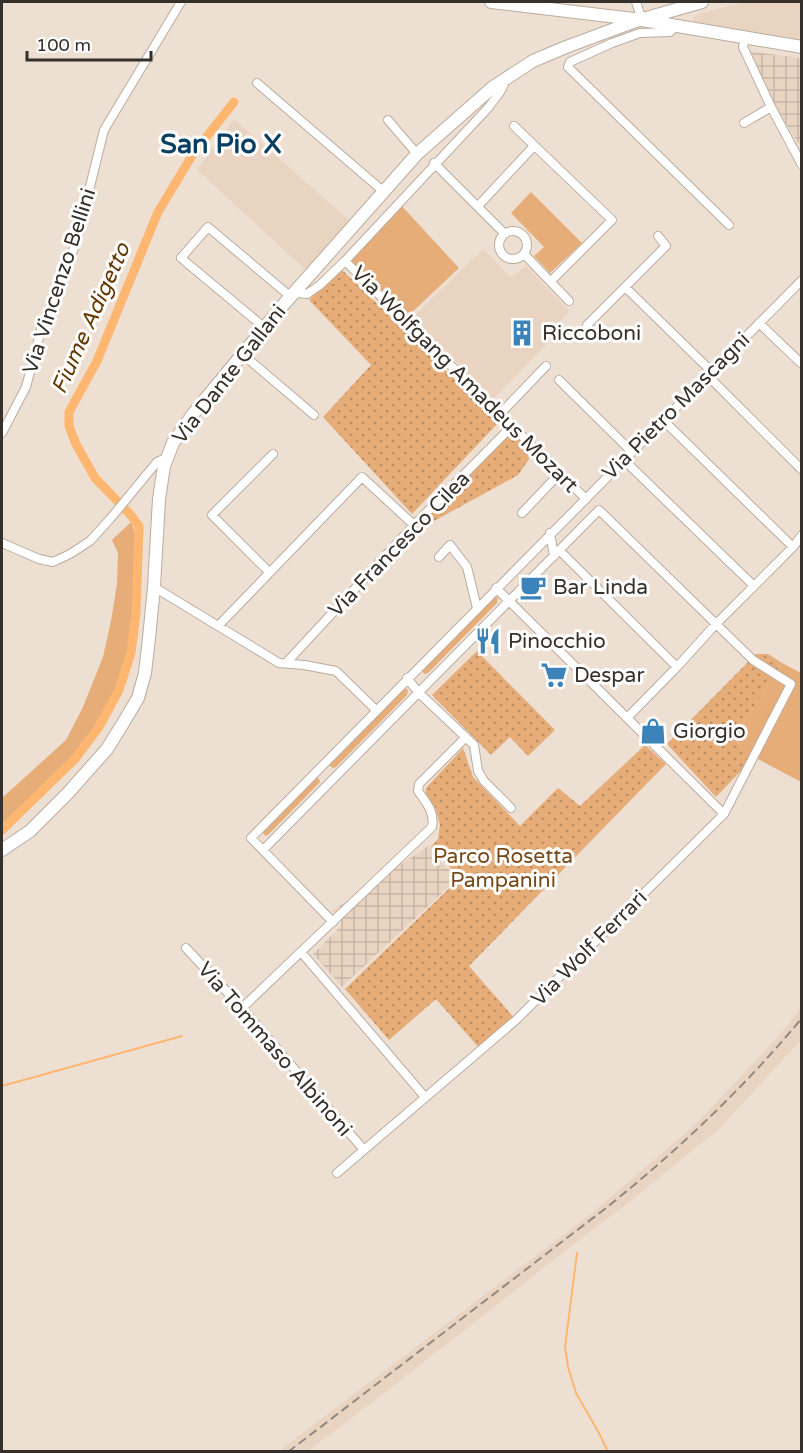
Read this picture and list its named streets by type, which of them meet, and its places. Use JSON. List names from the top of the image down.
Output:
{
  "streets": {
    "street": [
      "Via Vincenzo Bellini",
      "Via Dante Gallani",
      "Via Wolfgang Amadeus Mozart",
      "Via Pietro Mascagni",
      "Via Francesco Cilea",
      "Via Wolf Ferrari",
      "Via Tommaso Albinoni"
    ]
  },
  "crossings": [
    ["Via Wolfgang Amadeus Mozart", "Via Pietro Mascagni"],
    ["Via Wolfgang Amadeus Mozart", "Via Francesco Cilea"],
    ["Via Pietro Mascagni", "Via Wolf Ferrari"],
    ["Via Wolf Ferrari", "Via Tommaso Albinoni"]
  ],
  "districts": ["San Pio X"],
  "water": ["Fiume Adigetto"],
  "parks": ["Parco Rosetta Pampanini"],
  "places": {
    "building": ["Riccoboni"],
    "cafe": ["Bar Linda"],
    "restaurant": ["Pinocchio"],
    "supermarket": ["Despar"],
    "shop": ["Giorgio"]
  },
  "scale_bar": "100 m"
}
